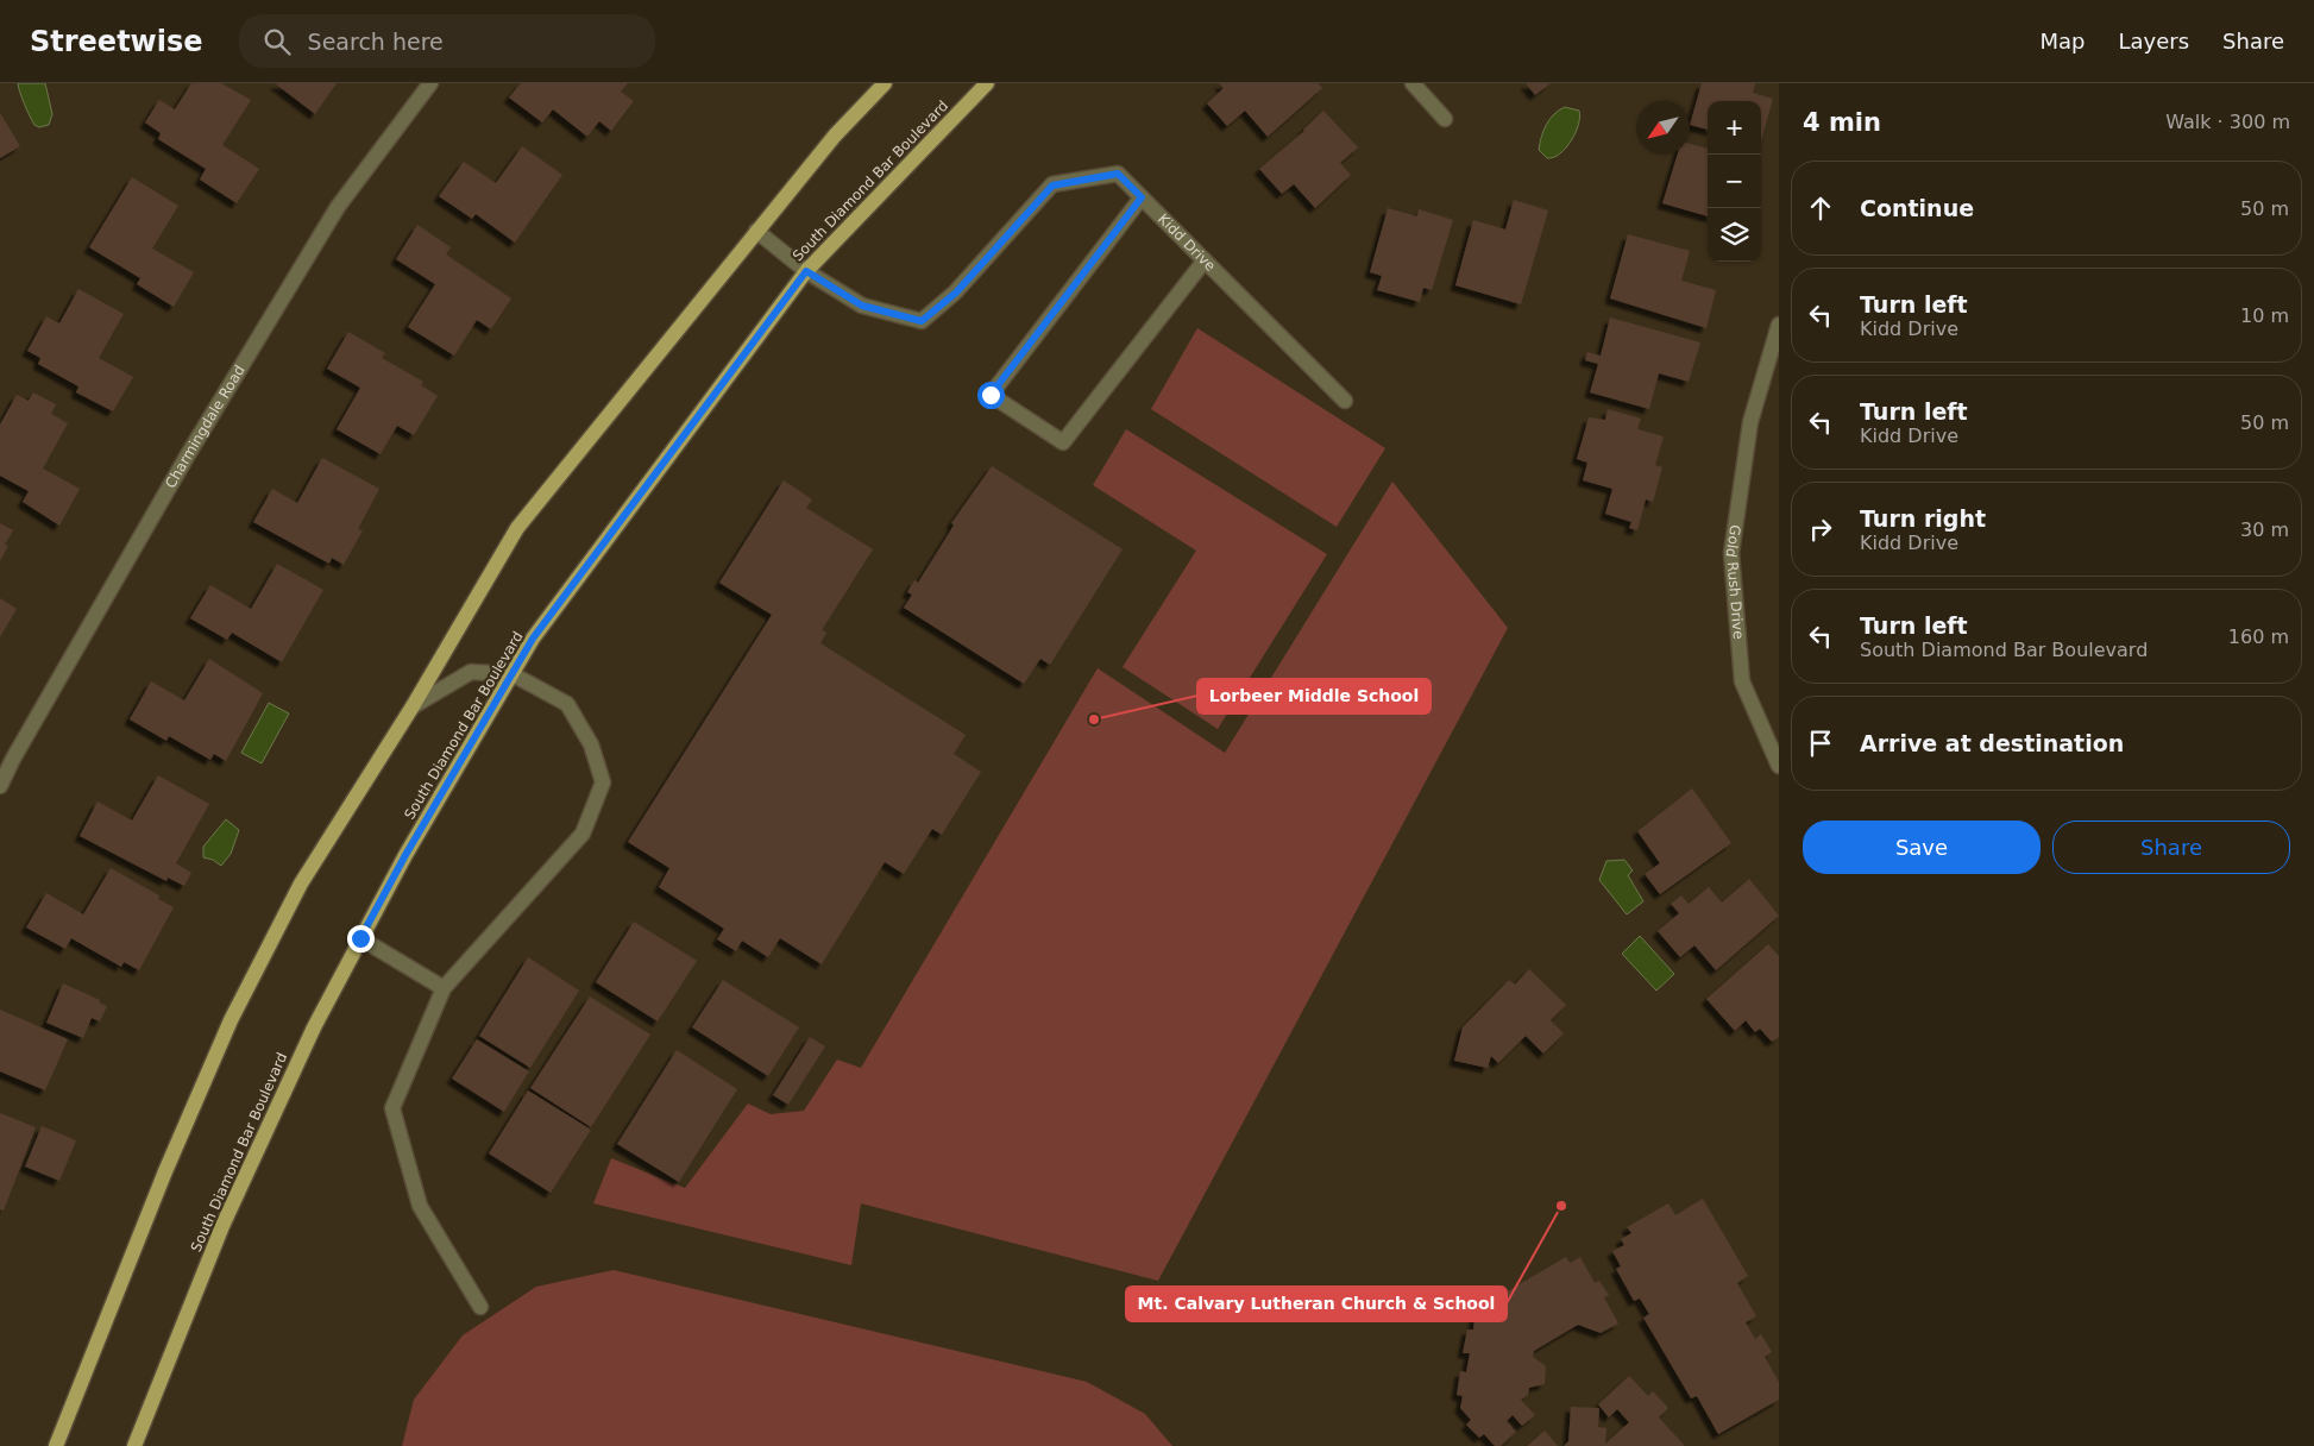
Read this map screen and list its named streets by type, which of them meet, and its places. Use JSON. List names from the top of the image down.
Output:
{
  "streets": {
    "main road": ["South Diamond Bar Boulevard"],
    "street": ["Kidd Drive", "Charmingdale Road", "Gold Rush Drive"]
  },
  "crossings": [
    ["South Diamond Bar Boulevard", "Kidd Drive"]
  ],
  "places": ["Lorbeer Middle School", "Mt. Calvary Lutheran Church & School"],
  "north": "bottom left",
  "page": {
    "header": "Streetwise",
    "search": "Search here",
    "nav": ["Map", "Layers", "Share"],
    "heading": ["4 min", "Walk · 300 m"],
    "map_buttons": ["+", "−"],
    "list": [
      ["Continue", "50 m"],
      ["Turn left", "Kidd Drive", "10 m"],
      ["Turn left", "Kidd Drive", "50 m"],
      ["Turn right", "Kidd Drive", "30 m"],
      ["Turn left", "South Diamond Bar Boulevard", "160 m"],
      "Arrive at destination"
    ],
    "buttons": ["Save", "Share"]
  }
}
